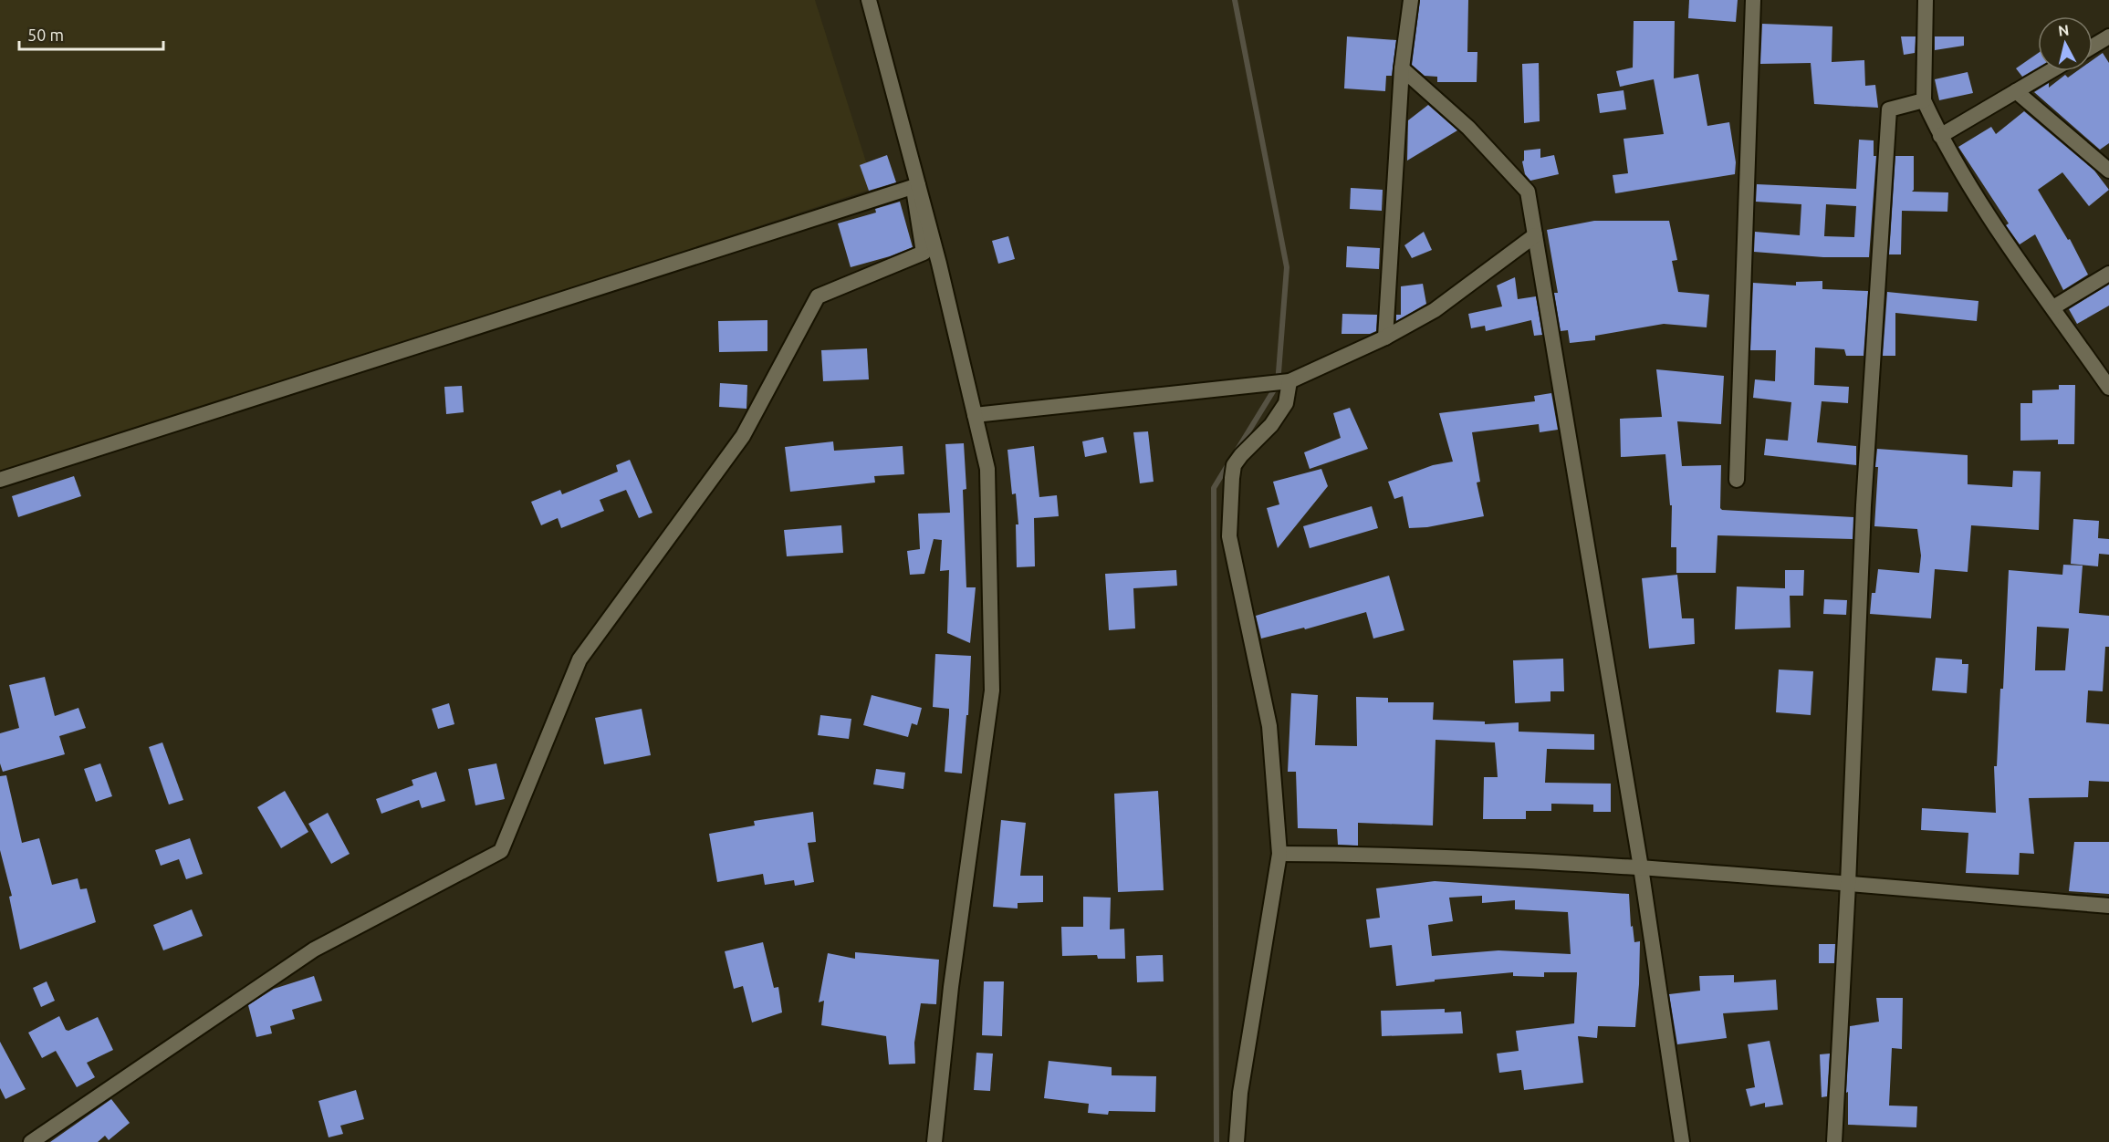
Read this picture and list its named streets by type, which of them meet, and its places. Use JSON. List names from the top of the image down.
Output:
{
  "scale_bar": "50 m",
  "north": "top"
}
